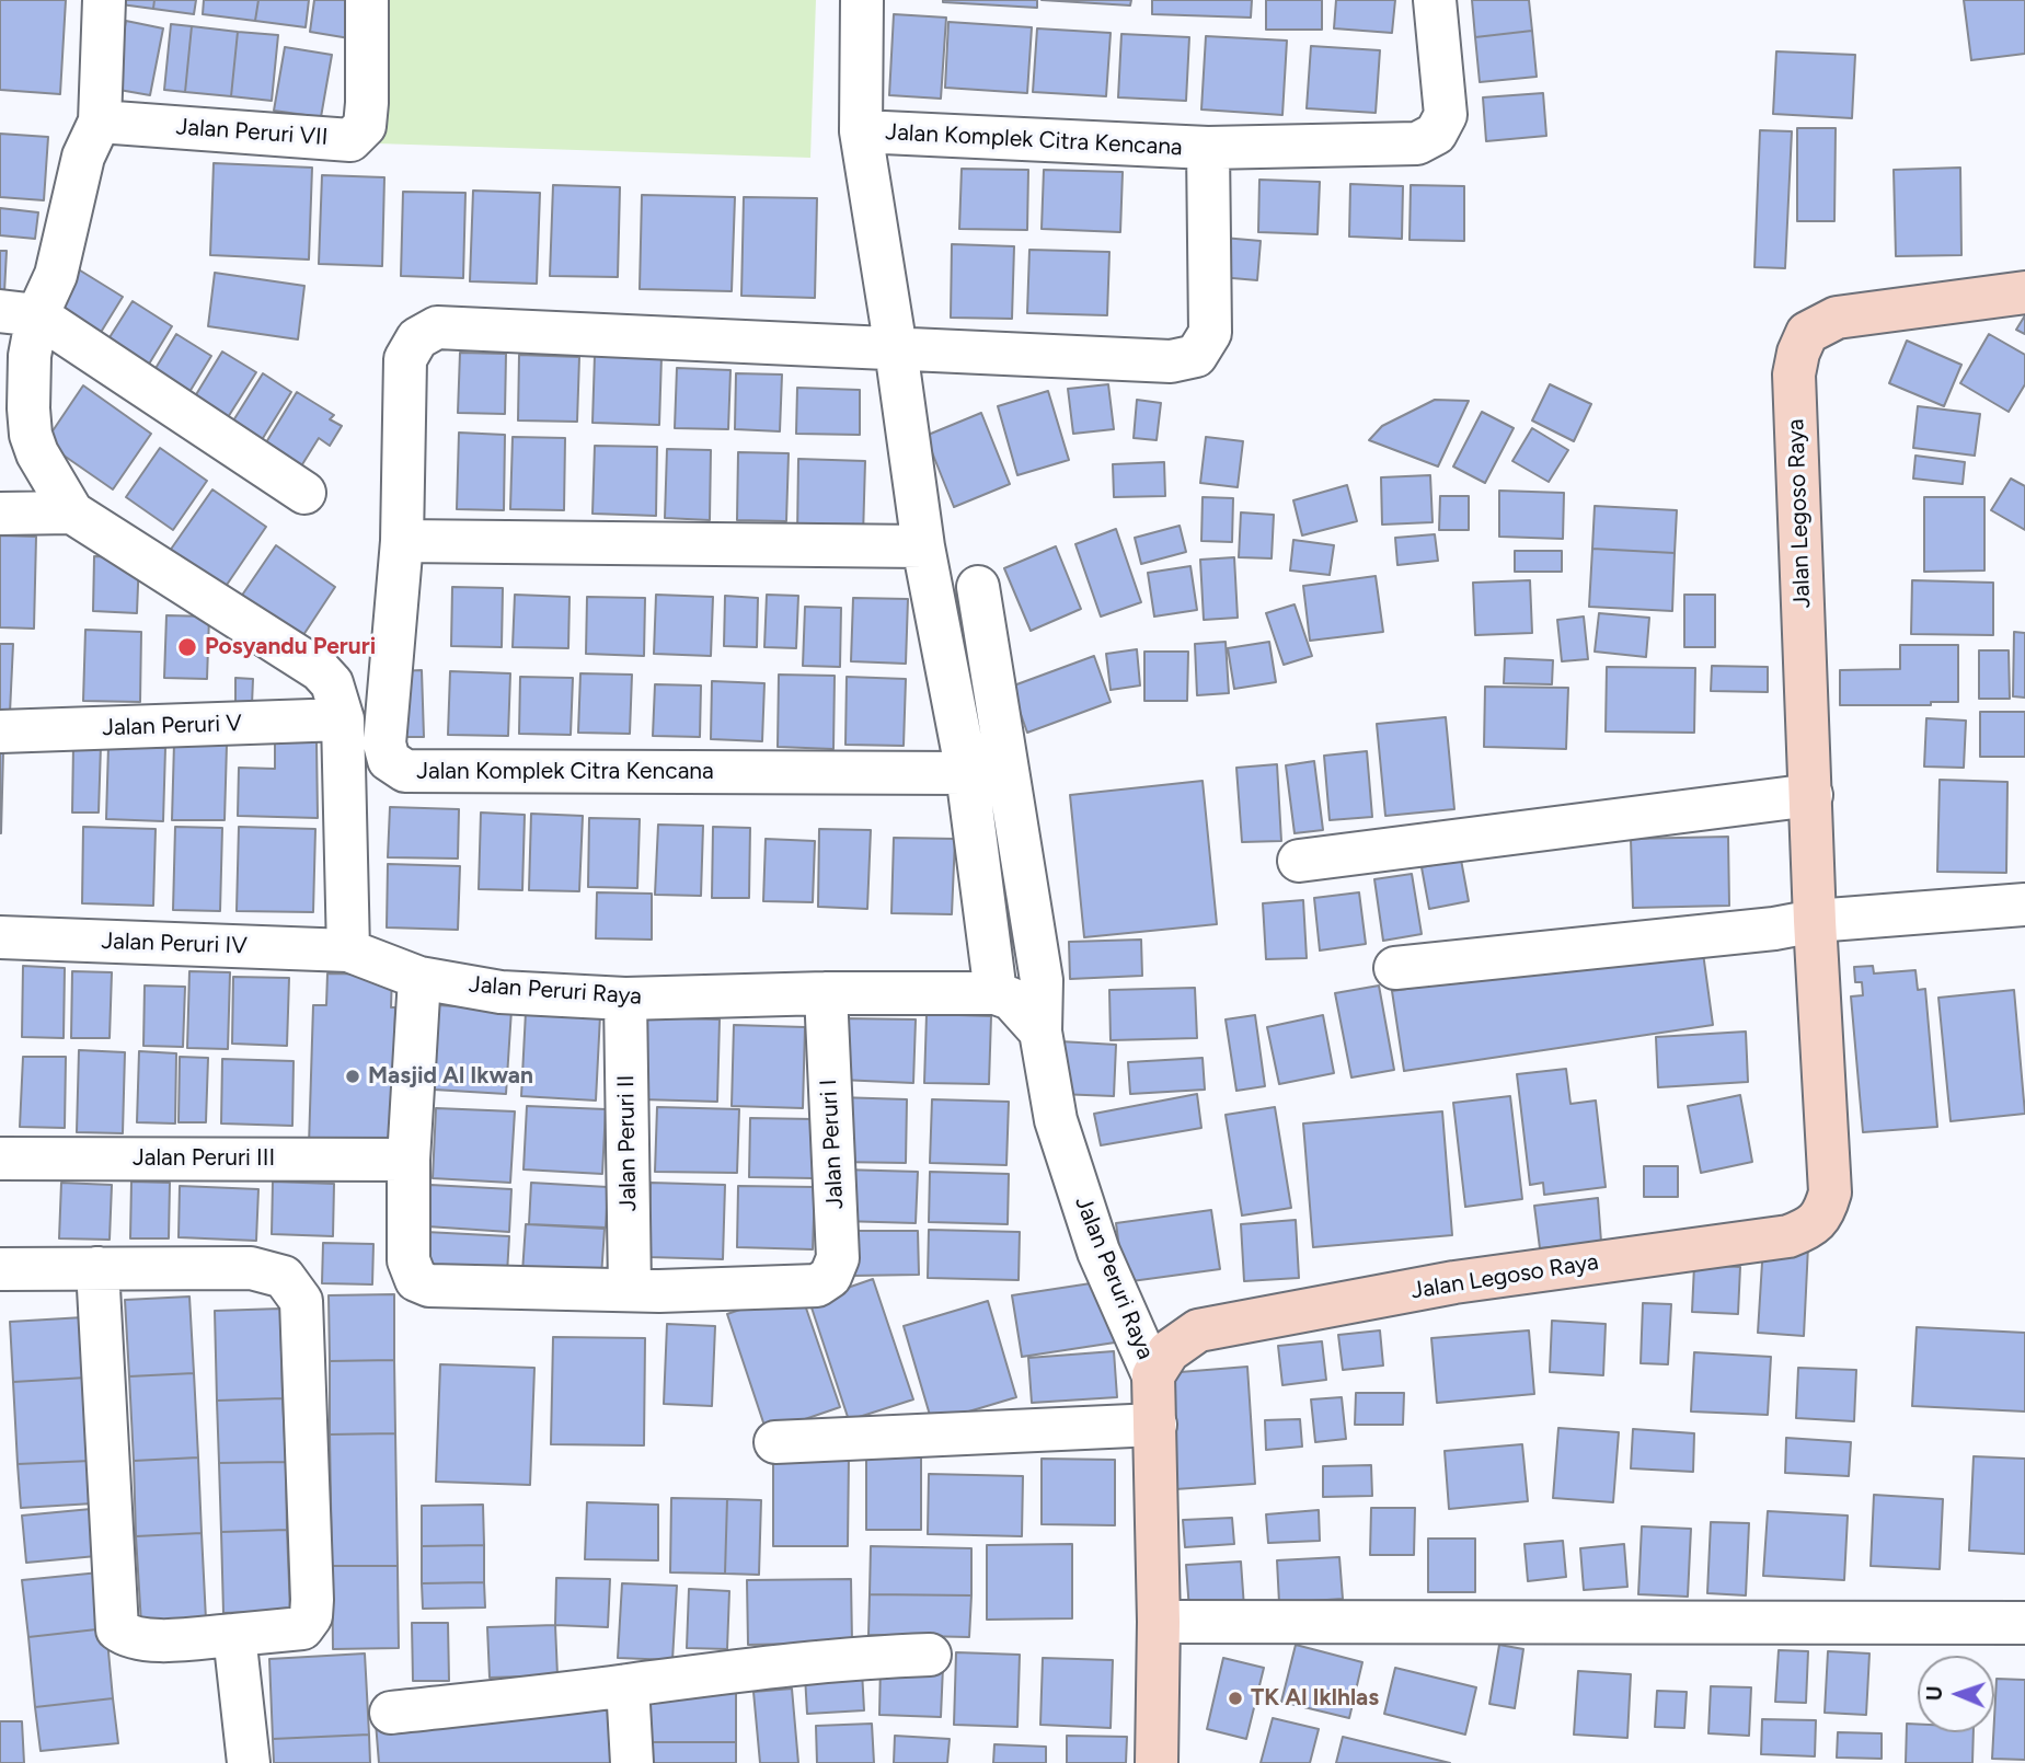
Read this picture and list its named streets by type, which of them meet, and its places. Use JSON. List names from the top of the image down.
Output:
{
  "streets": {
    "street": [
      "Jalan Peruri VII",
      "Jalan Komplek Citra Kencana",
      "Jalan Legoso Raya",
      "Jalan Peruri V",
      "Jalan Peruri IV",
      "Jalan Peruri Raya",
      "Jalan Peruri II",
      "Jalan Peruri I",
      "Jalan Peruri III"
    ]
  },
  "crossings": [
    ["Jalan Komplek Citra Kencana", "Jalan Peruri Raya"],
    ["Jalan Legoso Raya", "Jalan Peruri Raya"],
    ["Jalan Peruri IV", "Jalan Peruri Raya"],
    ["Jalan Peruri Raya", "Jalan Peruri II"],
    ["Jalan Peruri Raya", "Jalan Peruri I"],
    ["Jalan Peruri II", "Jalan Peruri I"]
  ],
  "places": ["Posyandu Peruri", "Masjid Al Ikwan", "TK Al Iklhlas"],
  "north": "left"
}
